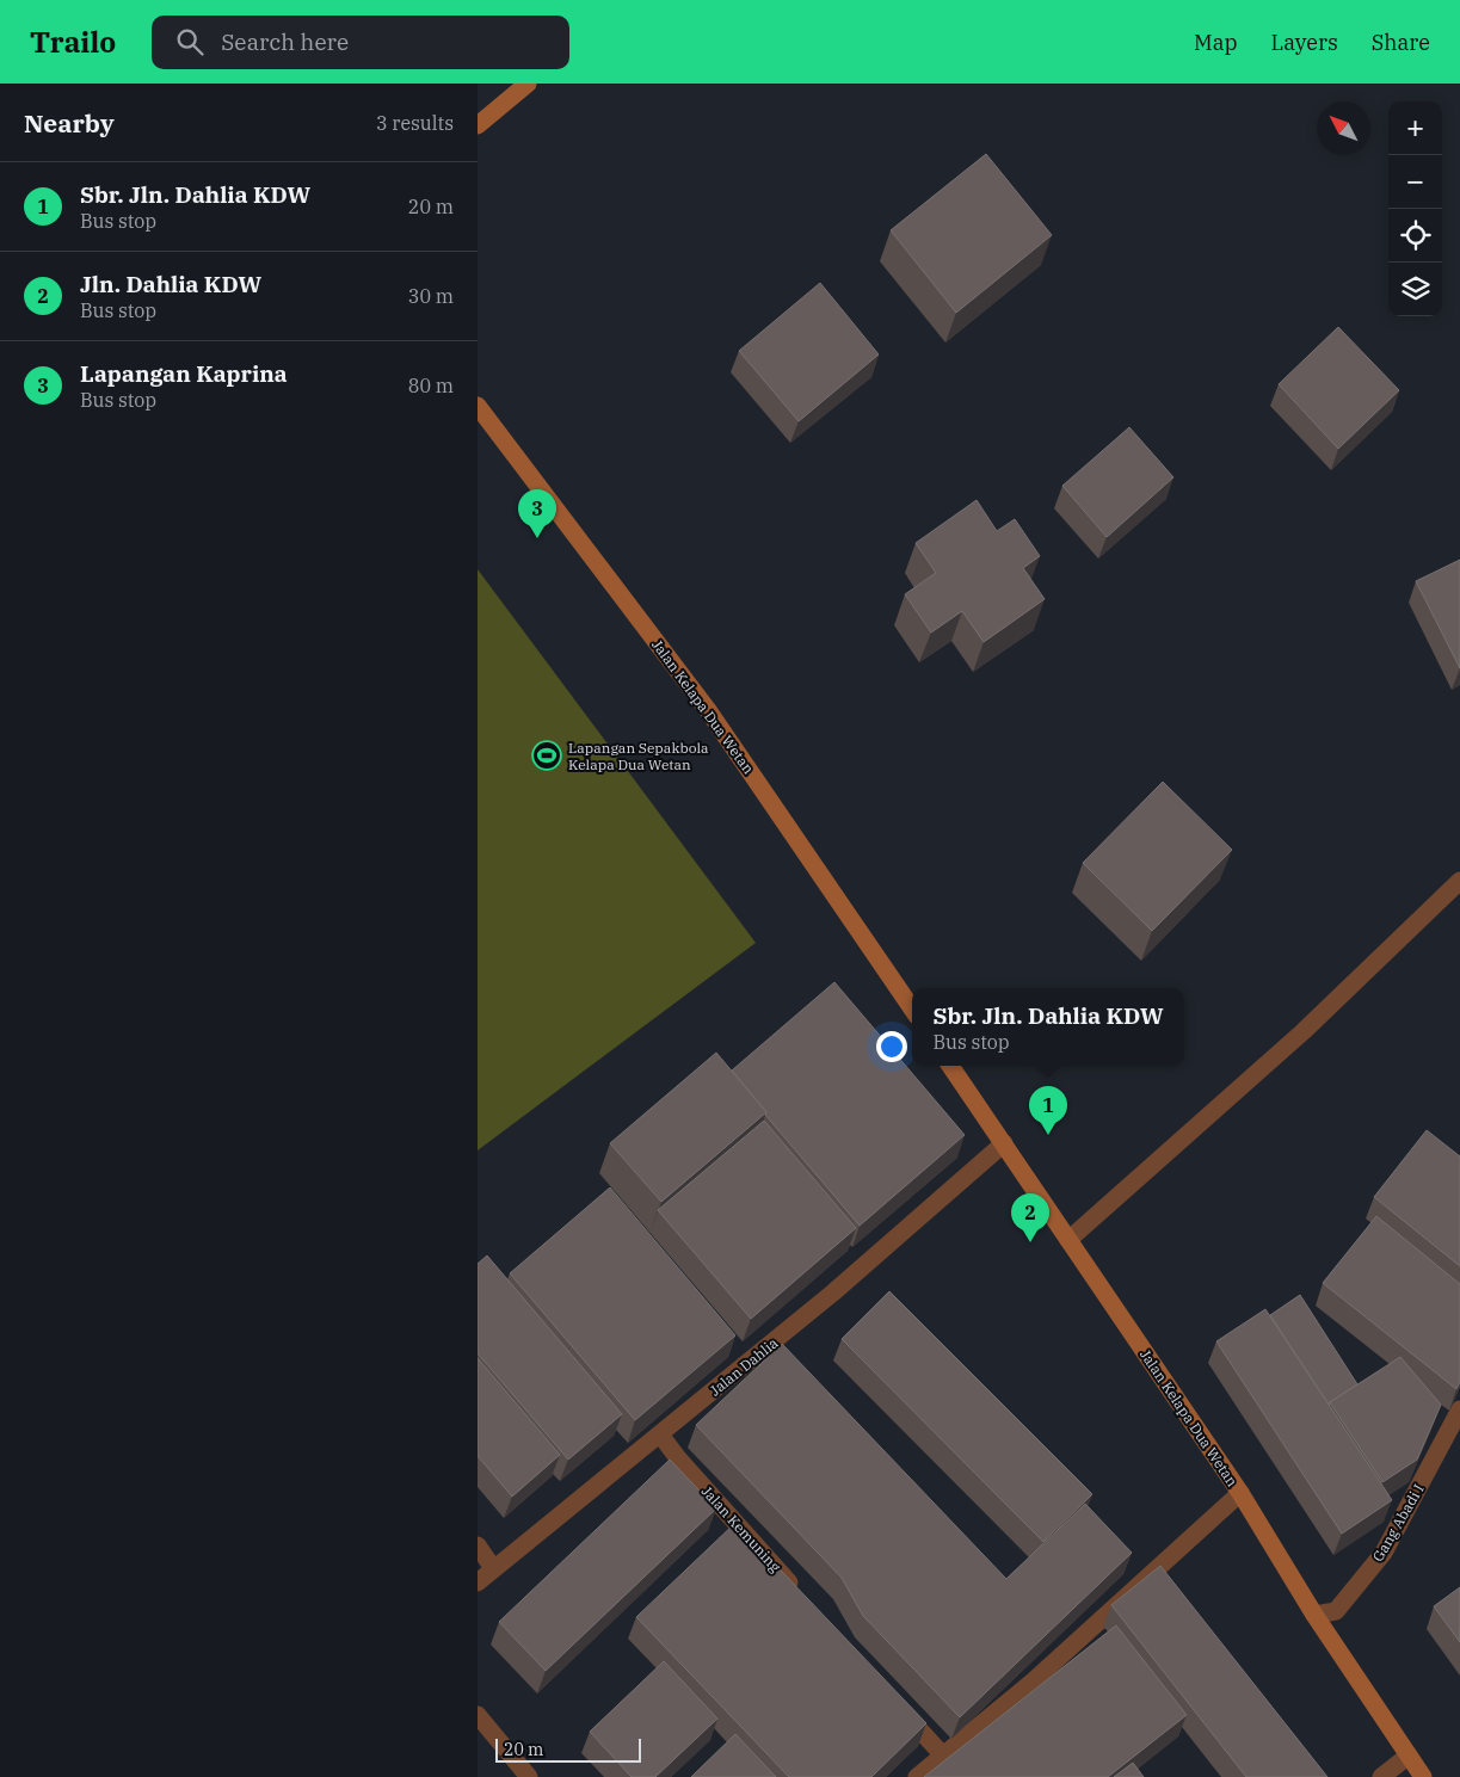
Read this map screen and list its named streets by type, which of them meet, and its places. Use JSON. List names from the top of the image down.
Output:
{
  "streets": {
    "street": [
      "Jalan Kelapa Dua Wetan",
      "Jalan Dahlia",
      "Gang Abadi I",
      "Jalan Kemuning"
    ]
  },
  "crossings": [
    ["Jalan Kelapa Dua Wetan", "Jalan Dahlia"],
    ["Jalan Kelapa Dua Wetan", "Gang Abadi I"],
    ["Jalan Dahlia", "Jalan Kemuning"]
  ],
  "places": {
    "sports": ["Lapangan Sepakbola Kelapa Dua Wetan"]
  },
  "scale_bar": "20 m",
  "north": "top left",
  "page": {
    "header": "Trailo",
    "search": "Search here",
    "nav": ["Map", "Layers", "Share"],
    "heading": ["Nearby", "3 results"],
    "map_buttons": ["+", "−"],
    "list": [
      {
        "mark": "1",
        "name": "Sbr. Jln. Dahlia KDW",
        "note": "Bus stop",
        "value": "20 m"
      },
      {
        "mark": "2",
        "name": "Jln. Dahlia KDW",
        "note": "Bus stop",
        "value": "30 m"
      },
      {
        "mark": "3",
        "name": "Lapangan Kaprina",
        "note": "Bus stop",
        "value": "80 m"
      }
    ],
    "pins": ["3", "1", "2"],
    "popup": ["Sbr. Jln. Dahlia KDW", "Bus stop"],
    "scale": "20 m"
  }
}
